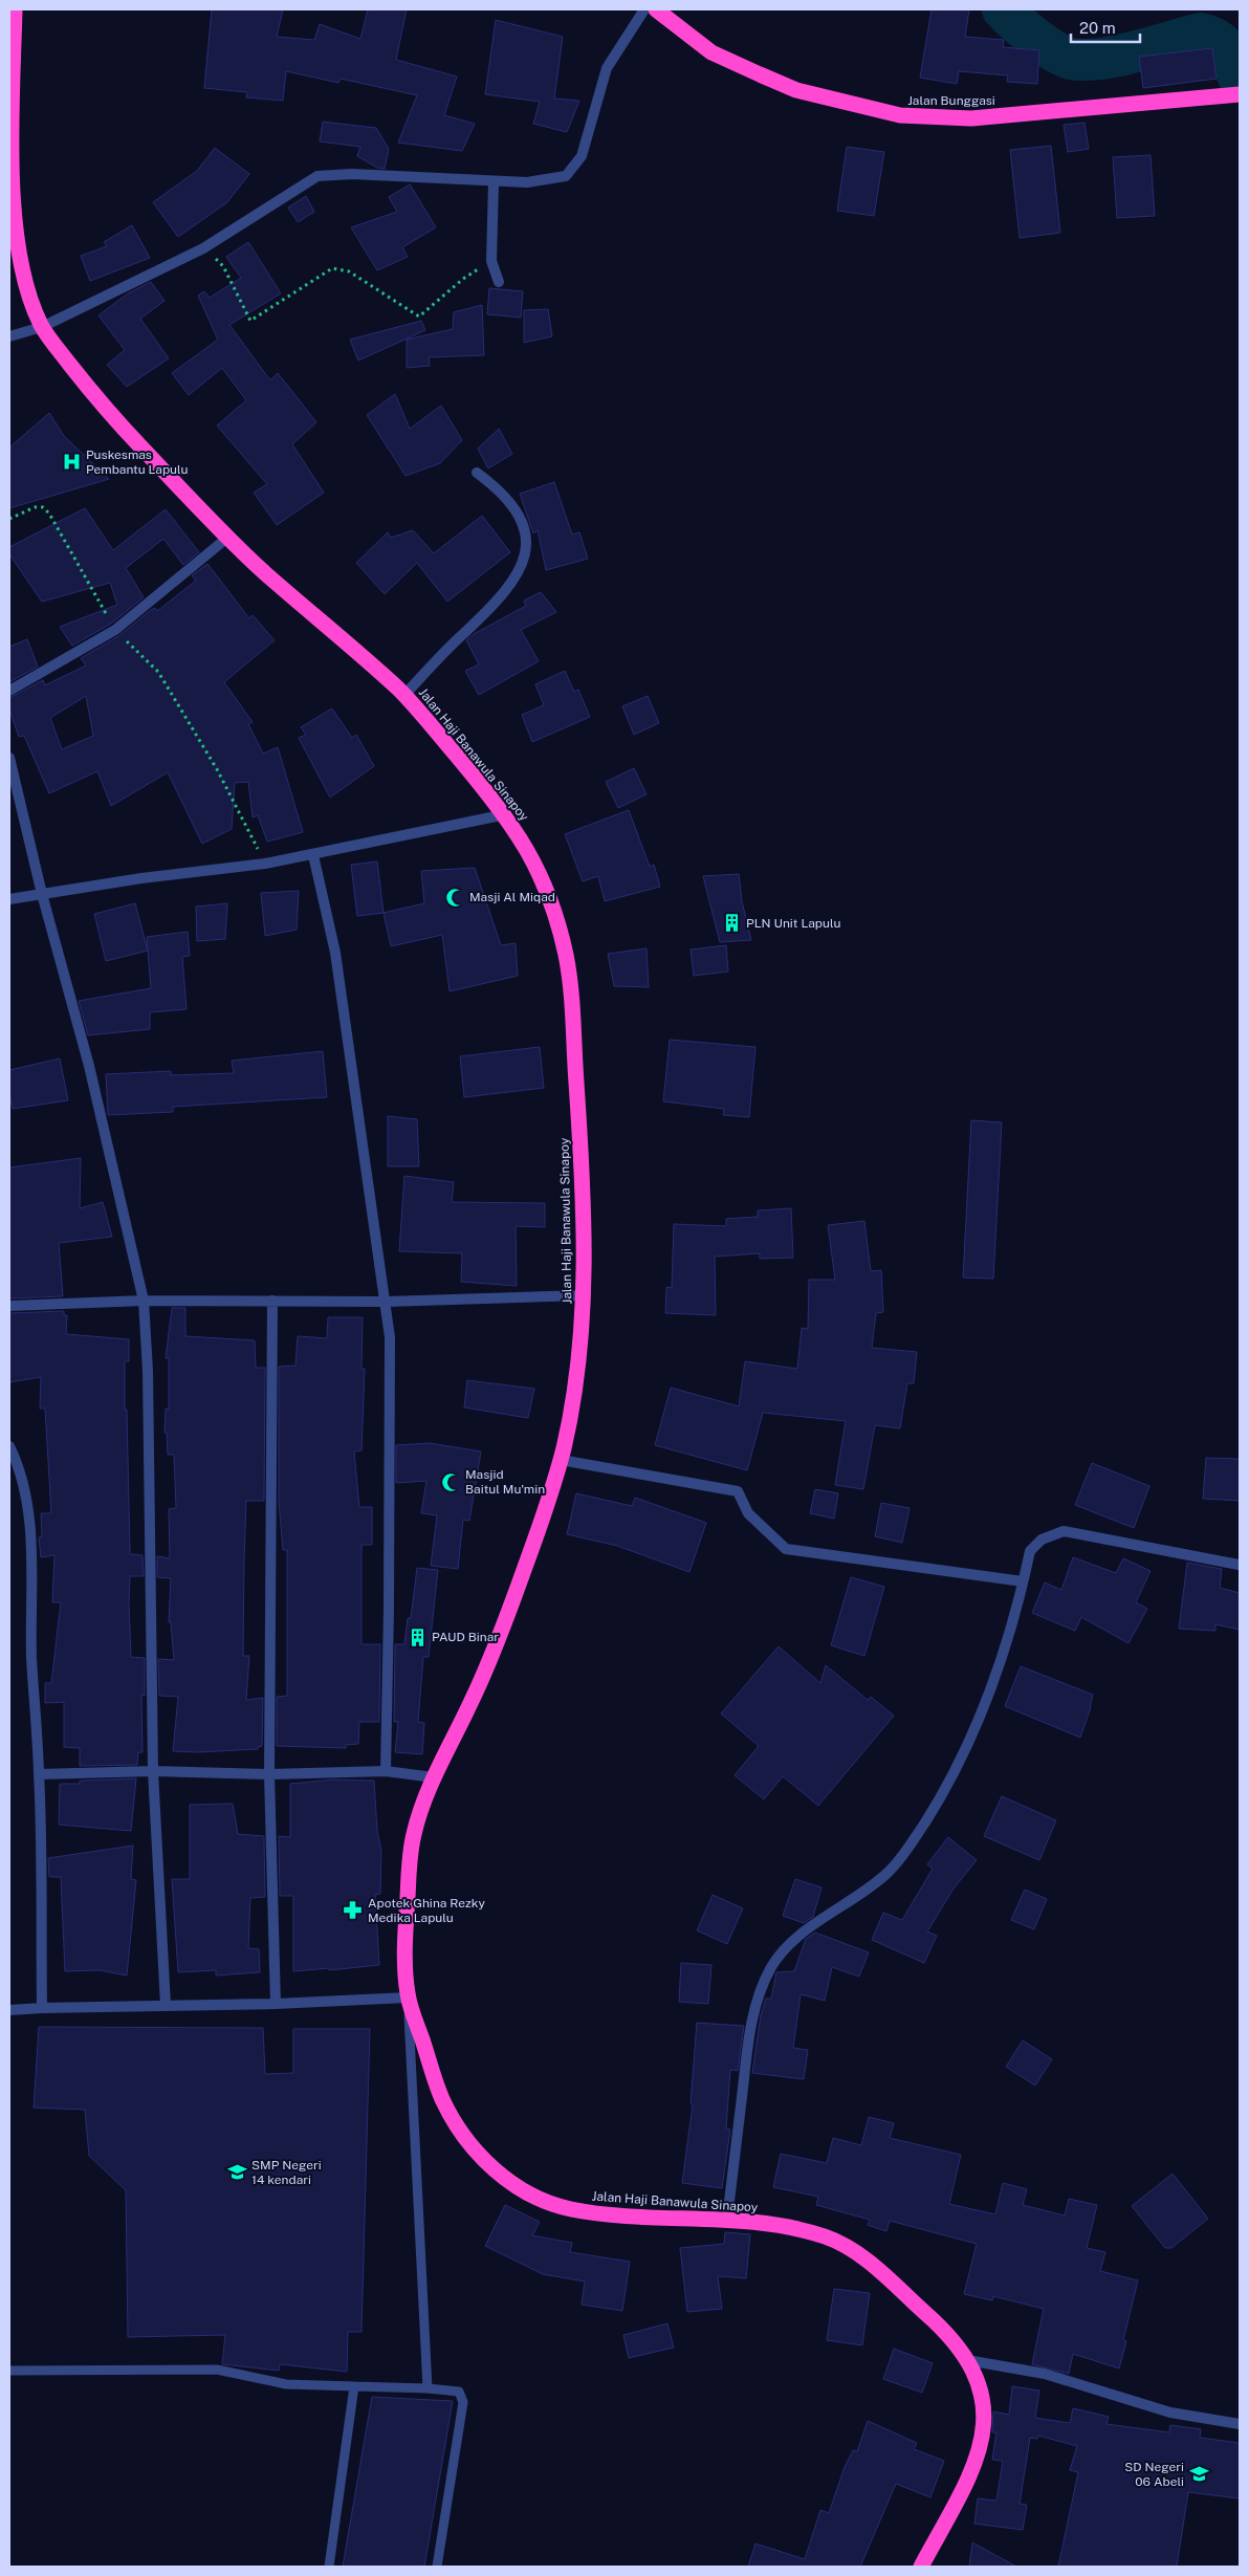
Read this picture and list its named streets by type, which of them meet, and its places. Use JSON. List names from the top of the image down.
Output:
{
  "streets": {
    "highway": ["Jalan Bunggasi", "Jalan Haji Banawula Sinapoy"]
  },
  "places": {
    "hospital": ["Puskesmas Pembantu Lapulu"],
    "mosque": ["Masji Al Miqad", "Masjid Baitul Mu'min"],
    "building": ["PLN Unit Lapulu", "PAUD Binar"],
    "pharmacy": ["Apotek Ghina Rezky Medika Lapulu"],
    "school or university": ["SMP Negeri 14 kendari", "SD Negeri 06 Abeli"]
  },
  "scale_bar": "20 m"
}
